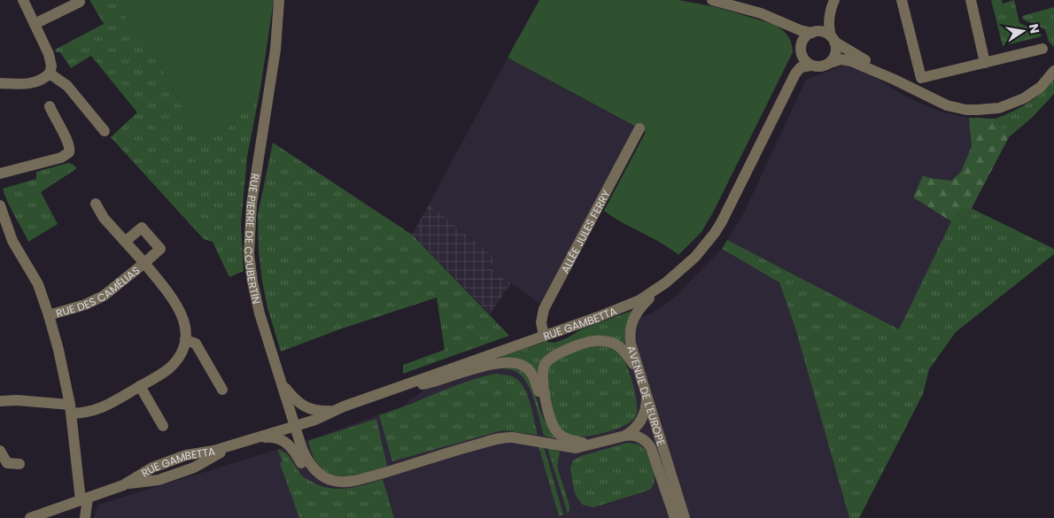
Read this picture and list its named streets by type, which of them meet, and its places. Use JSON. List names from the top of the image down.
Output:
{
  "streets": {
    "street": [
      "ALLÉE JULES FERRY",
      "RUE PIERRE DE COUBERTIN",
      "RUE DES CAMÉLIAS",
      "RUE GAMBETTA",
      "AVENUE DE L'EUROPE"
    ]
  },
  "crossings": [
    ["ALLÉE JULES FERRY", "RUE GAMBETTA"],
    ["RUE PIERRE DE COUBERTIN", "RUE GAMBETTA"],
    ["RUE DES CAMÉLIAS", "RUE GAMBETTA"],
    ["RUE GAMBETTA", "AVENUE DE L'EUROPE"]
  ],
  "north": "right"
}
